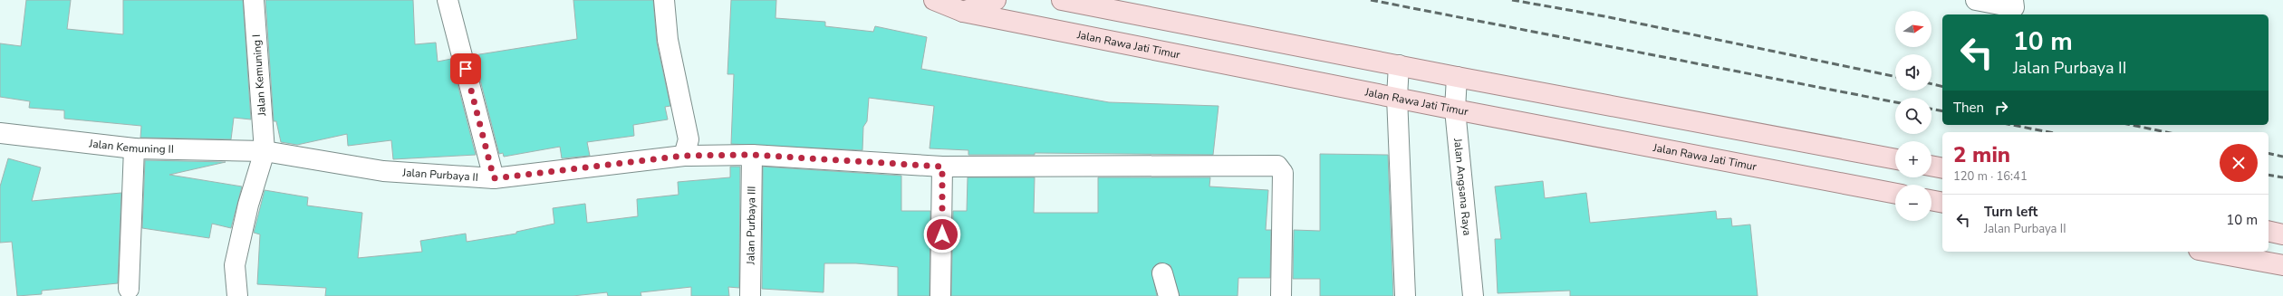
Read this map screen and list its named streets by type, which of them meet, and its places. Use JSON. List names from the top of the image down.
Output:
{
  "streets": {
    "main road": ["Jalan Rawa Jati Timur"],
    "street": [
      "Jalan Kemuning I",
      "Jalan Kemuning II",
      "Jalan Purbaya II",
      "Jalan Angsana Raya",
      "Jalan Purbaya III"
    ]
  },
  "crossings": [
    ["Jalan Rawa Jati Timur", "Jalan Angsana Raya"],
    ["Jalan Kemuning I", "Jalan Kemuning II"],
    ["Jalan Kemuning I", "Jalan Purbaya II"],
    ["Jalan Kemuning II", "Jalan Purbaya II"],
    ["Jalan Purbaya II", "Jalan Purbaya III"]
  ],
  "north": "right",
  "page": {
    "map_buttons": ["+", "−"],
    "turn": ["10 m", "Jalan Purbaya II"],
    "then": "Then",
    "heading": ["2 min", "120 m · 16:41"],
    "list": [
      {
        "name": "Turn left",
        "note": "Jalan Purbaya II",
        "value": "10 m"
      }
    ]
  }
}
